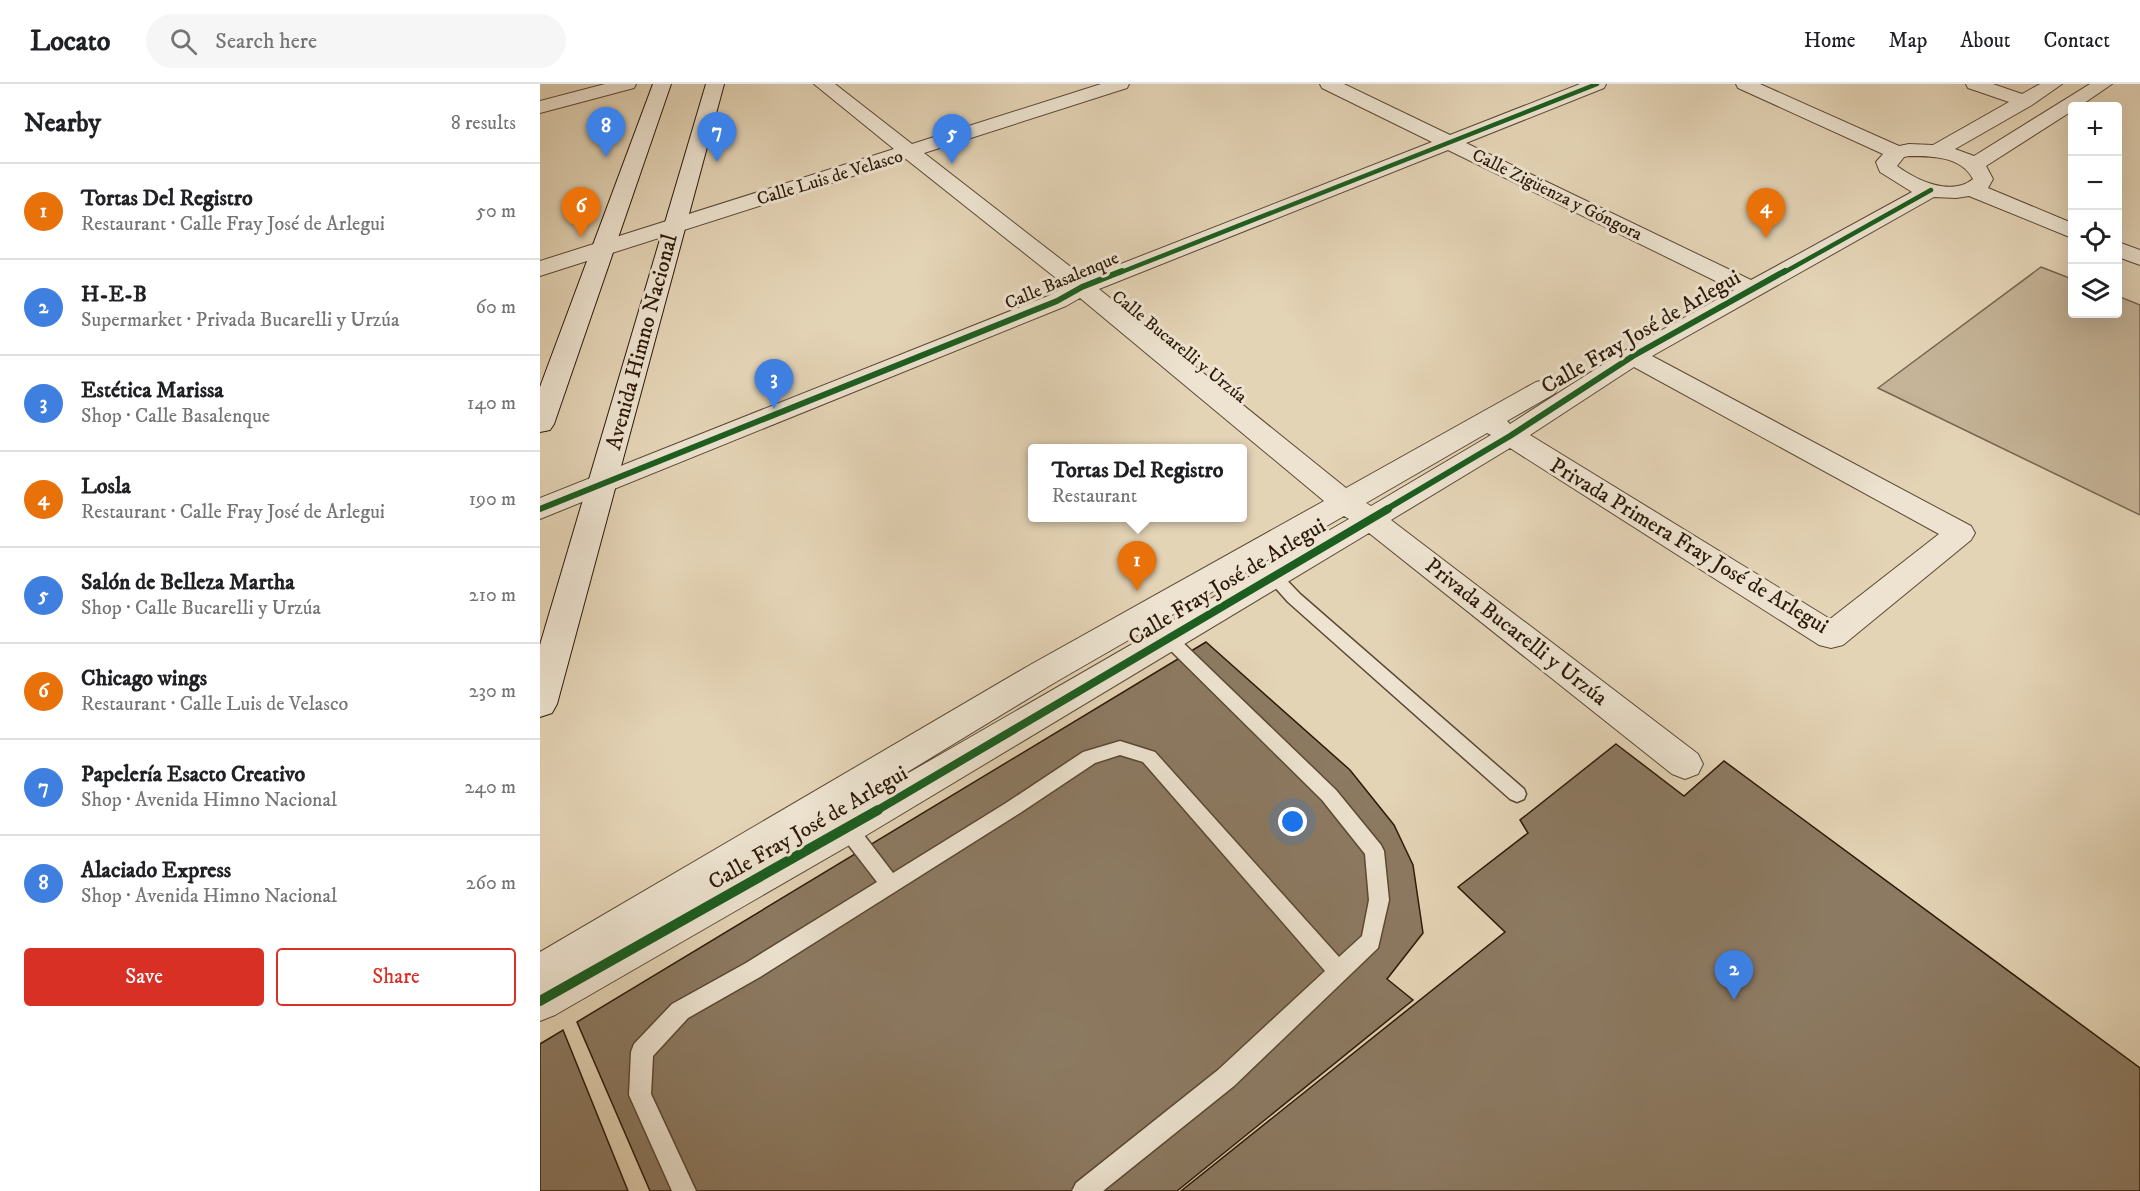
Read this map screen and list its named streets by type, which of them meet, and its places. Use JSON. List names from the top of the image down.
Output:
{
  "streets": {
    "street": [
      "Calle Luis de Velasco",
      "Calle Zigüenza y Góngora",
      "Calle Basalenque",
      "Calle Fray José de Arlegui",
      "Avenida Himno Nacional",
      "Calle Bucarelli y Urzúa",
      "Privada Primera Fray José de Arlegui",
      "Privada Bucarelli y Urzúa"
    ]
  },
  "crossings": [
    ["Calle Luis de Velasco", "Avenida Himno Nacional"],
    ["Calle Luis de Velasco", "Calle Bucarelli y Urzúa"],
    ["Calle Zigüenza y Góngora", "Calle Basalenque"],
    ["Calle Zigüenza y Góngora", "Calle Fray José de Arlegui"],
    ["Calle Basalenque", "Avenida Himno Nacional"],
    ["Calle Basalenque", "Calle Bucarelli y Urzúa"],
    ["Calle Fray José de Arlegui", "Calle Bucarelli y Urzúa"],
    ["Calle Fray José de Arlegui", "Privada Primera Fray José de Arlegui"],
    ["Calle Fray José de Arlegui", "Privada Bucarelli y Urzúa"],
    ["Calle Bucarelli y Urzúa", "Privada Bucarelli y Urzúa"]
  ],
  "page": {
    "header": "Locato",
    "search": "Search here",
    "nav": [
      "Home",
      "Map",
      "About",
      "Contact"
    ],
    "heading": ["Nearby", "8 results"],
    "map_buttons": ["+", "−"],
    "pins": [
      "8",
      "7",
      "5",
      "6",
      "4",
      "3",
      "1",
      "2"
    ],
    "list": [
      {
        "mark": "1",
        "name": "Tortas Del Registro",
        "note": "Restaurant · Calle Fray José de Arlegui",
        "value": "50 m"
      },
      {
        "mark": "2",
        "name": "H-E-B",
        "note": "Supermarket · Privada Bucarelli y Urzúa",
        "value": "60 m"
      },
      {
        "mark": "3",
        "name": "Estética Marissa",
        "note": "Shop · Calle Basalenque",
        "value": "140 m"
      },
      {
        "mark": "4",
        "name": "Losla",
        "note": "Restaurant · Calle Fray José de Arlegui",
        "value": "190 m"
      },
      {
        "mark": "5",
        "name": "Salón de Belleza Martha",
        "note": "Shop · Calle Bucarelli y Urzúa",
        "value": "210 m"
      },
      {
        "mark": "6",
        "name": "Chicago wings",
        "note": "Restaurant · Calle Luis de Velasco",
        "value": "230 m"
      },
      {
        "mark": "7",
        "name": "Papelería Esacto Creativo",
        "note": "Shop · Avenida Himno Nacional",
        "value": "240 m"
      },
      {
        "mark": "8",
        "name": "Alaciado Express",
        "note": "Shop · Avenida Himno Nacional",
        "value": "260 m"
      }
    ],
    "popup": ["Tortas Del Registro", "Restaurant"],
    "buttons": ["Save", "Share"]
  }
}
